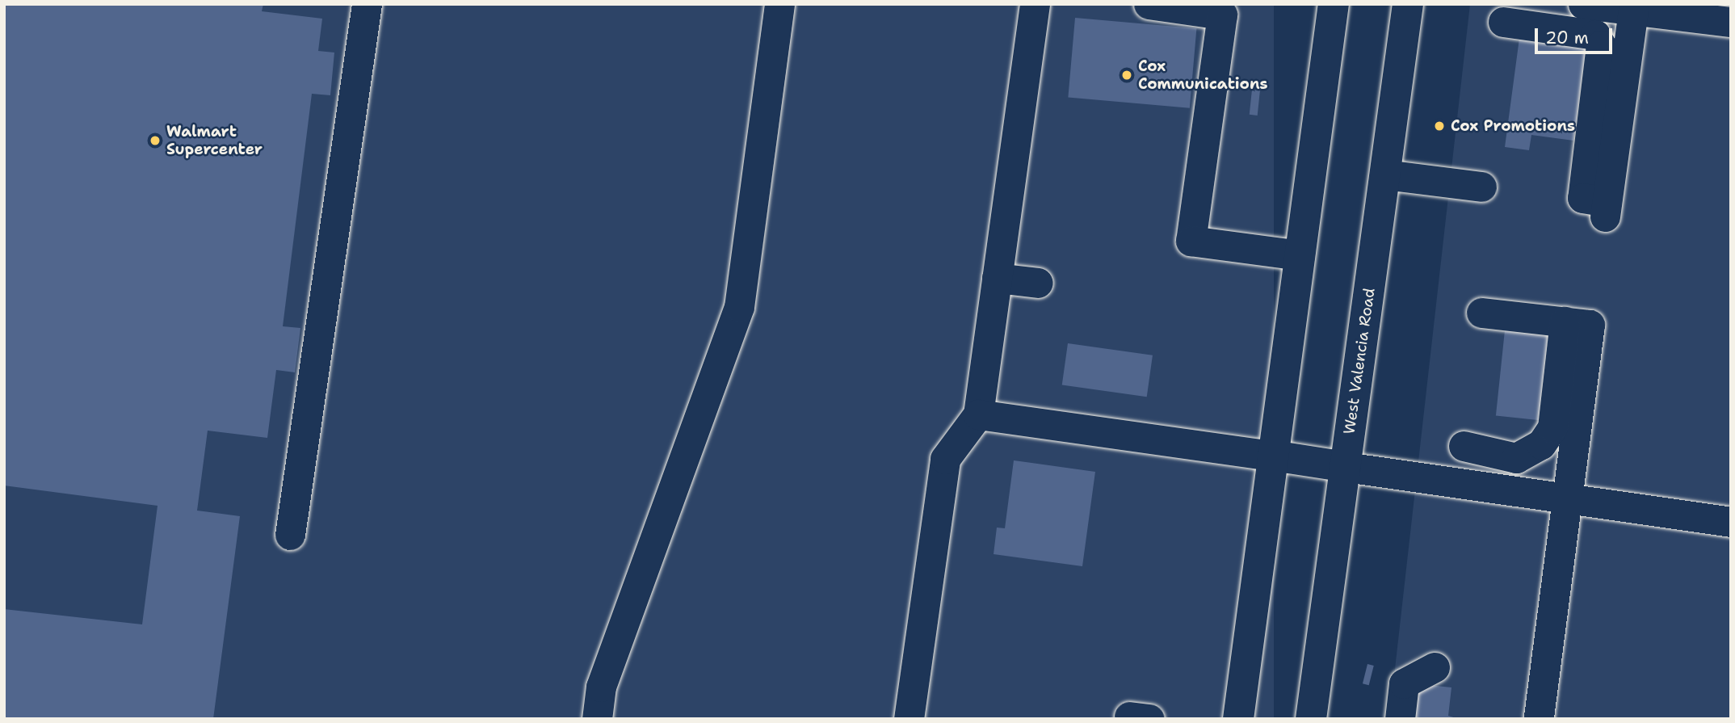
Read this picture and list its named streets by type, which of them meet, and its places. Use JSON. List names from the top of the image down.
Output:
{
  "streets": {
    "main road": ["West Valencia Road"]
  },
  "places": ["Cox Communications", "Cox Promotions", "Walmart Supercenter"],
  "scale_bar": "20 m"
}
